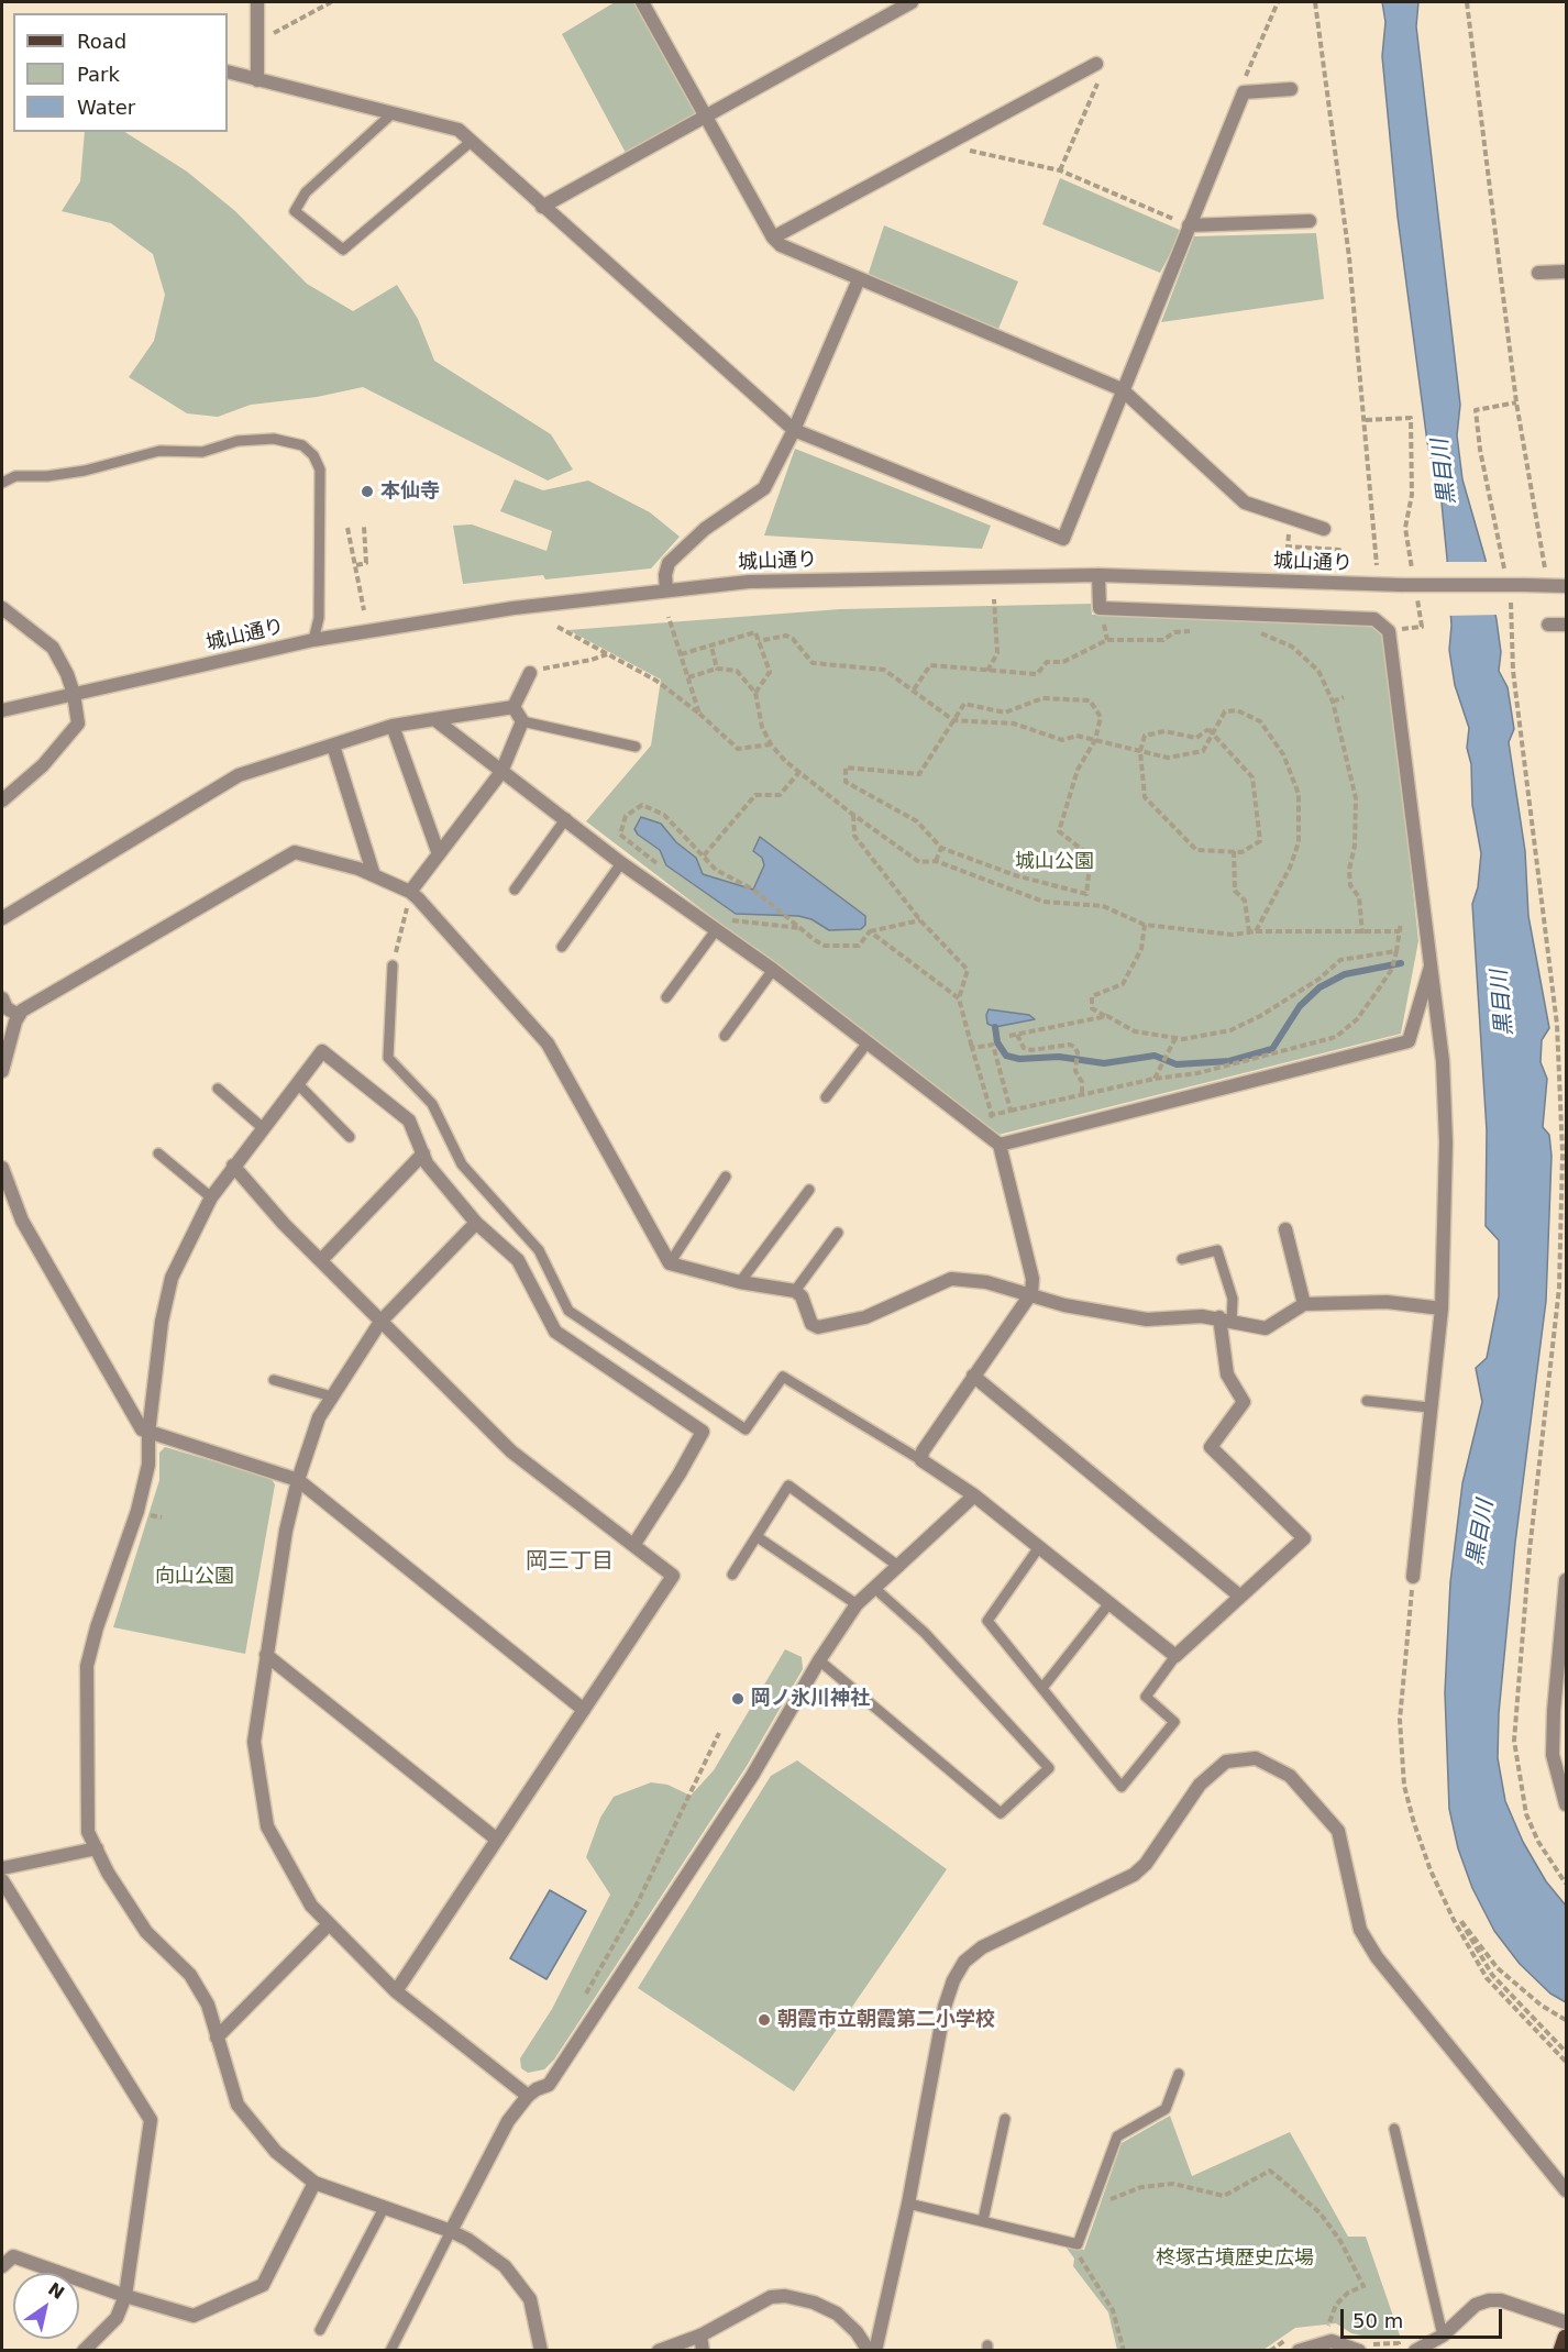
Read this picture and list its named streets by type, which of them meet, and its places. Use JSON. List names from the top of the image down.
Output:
{
  "streets": {
    "street": ["城山通り"]
  },
  "districts": ["岡三丁目"],
  "water": ["黒目川"],
  "parks": ["城山公園", "向山公園", "柊塚古墳歴史広場"],
  "places": ["本仙寺", "岡ノ氷川神社", "朝霞市立朝霞第二小学校"],
  "legend": ["Road", "Park", "Water"],
  "scale_bar": "50 m",
  "north": "top right"
}
